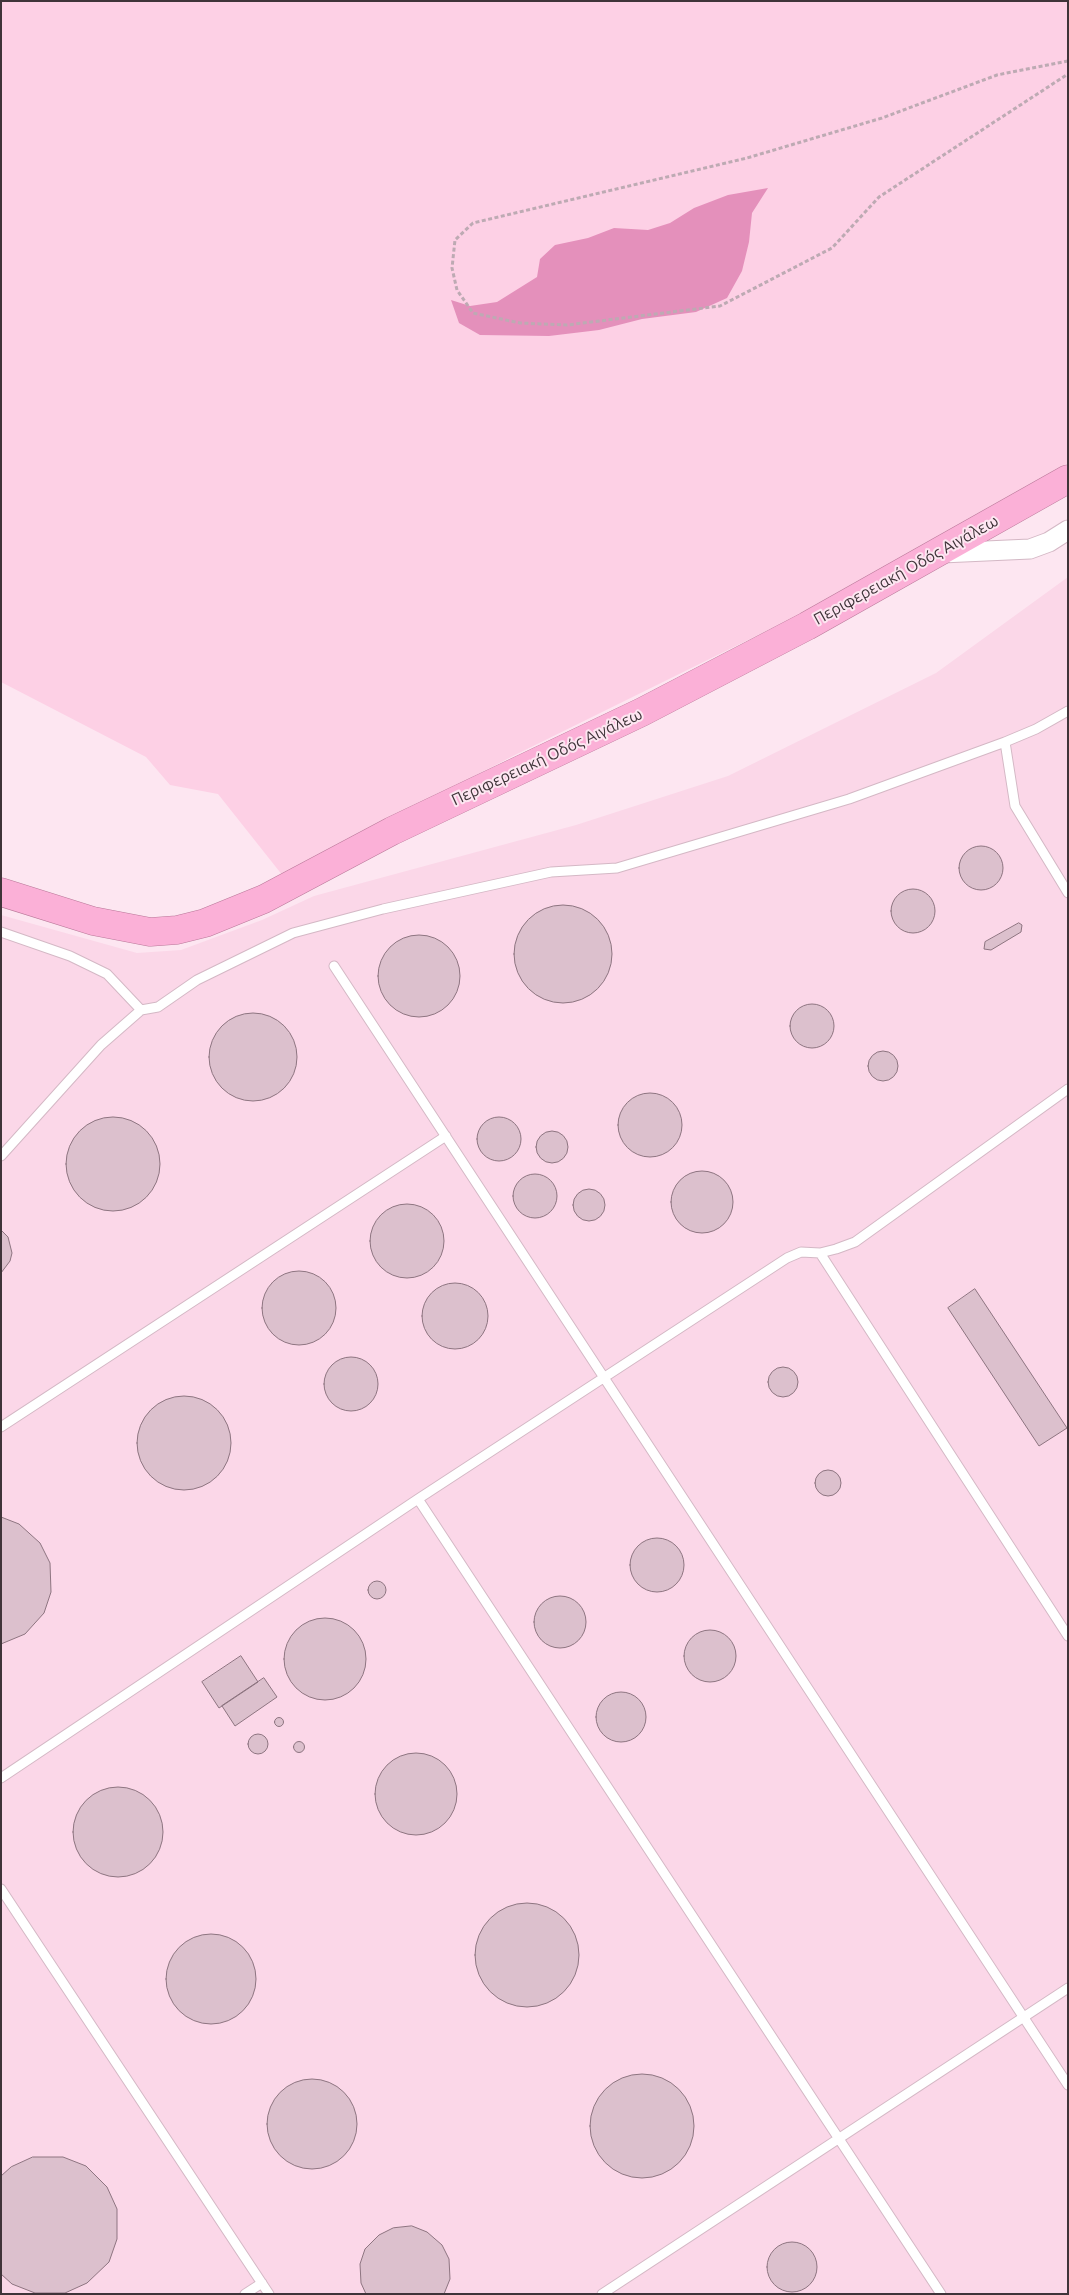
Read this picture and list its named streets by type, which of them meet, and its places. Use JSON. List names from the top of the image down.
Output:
{
  "streets": {
    "highway": ["Περιφερειακή Οδός Αιγάλεω"]
  }
}
